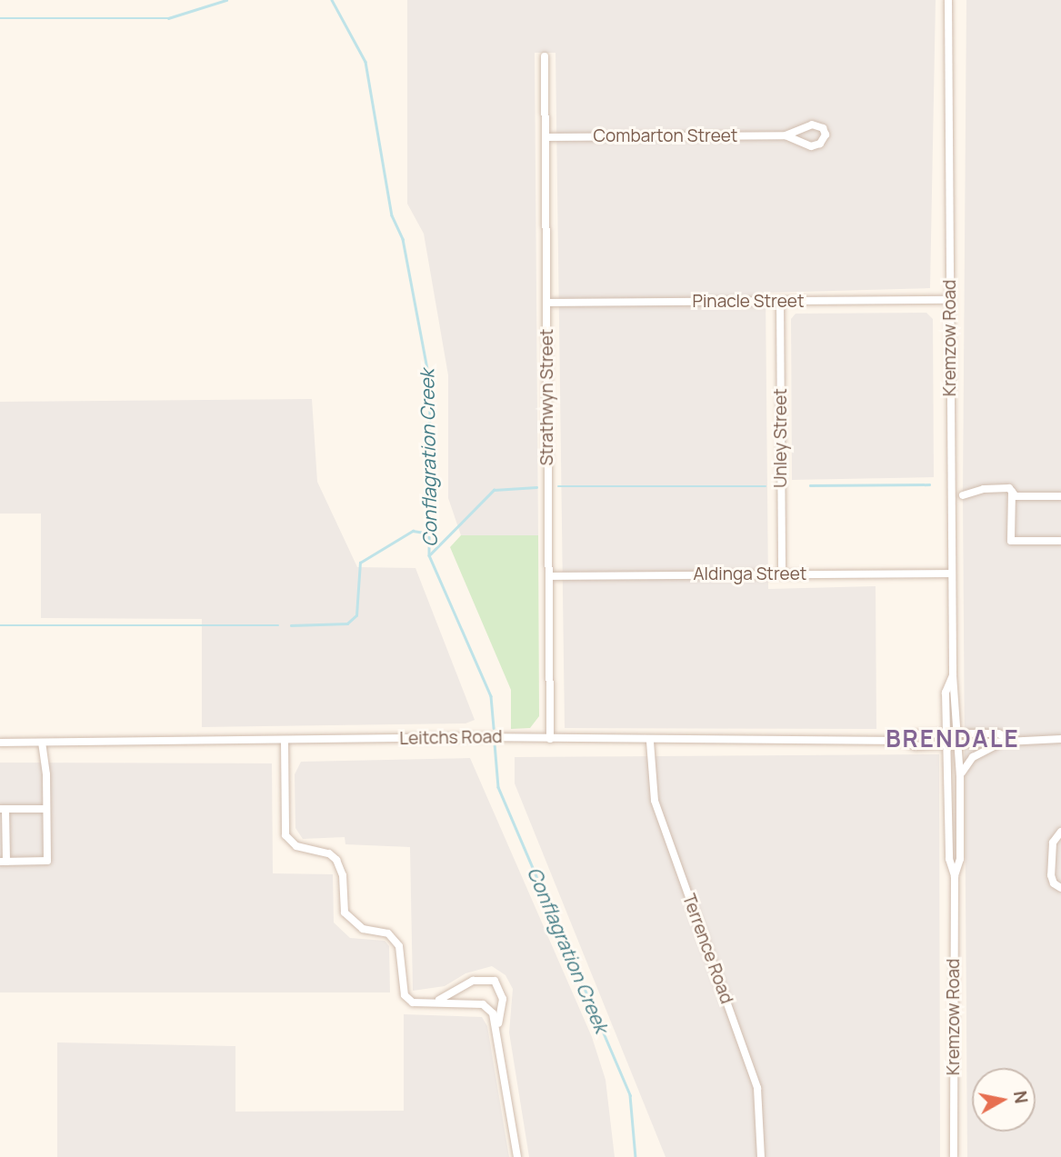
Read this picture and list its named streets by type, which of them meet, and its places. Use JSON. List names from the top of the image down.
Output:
{
  "streets": {
    "street": [
      "Combarton Street",
      "Pinacle Street",
      "Kremzow Road",
      "Strathwyn Street",
      "Unley Street",
      "Aldinga Street",
      "Leitchs Road",
      "Terrence Road"
    ]
  },
  "crossings": [
    ["Combarton Street", "Strathwyn Street"],
    ["Pinacle Street", "Kremzow Road"],
    ["Pinacle Street", "Strathwyn Street"],
    ["Pinacle Street", "Unley Street"],
    ["Kremzow Road", "Aldinga Street"],
    ["Kremzow Road", "Leitchs Road"],
    ["Strathwyn Street", "Aldinga Street"],
    ["Strathwyn Street", "Leitchs Road"],
    ["Unley Street", "Aldinga Street"],
    ["Leitchs Road", "Terrence Road"]
  ],
  "districts": ["BRENDALE"],
  "water": ["Conflagration Creek"],
  "north": "right"
}
